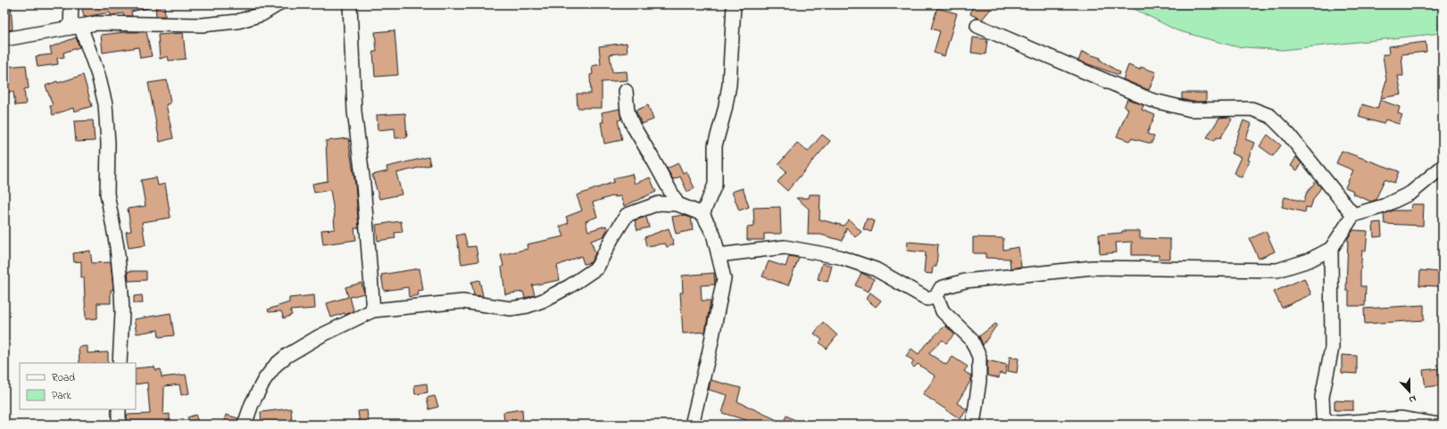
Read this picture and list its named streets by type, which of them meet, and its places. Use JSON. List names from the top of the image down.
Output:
{
  "legend": ["Road", "Park"],
  "north": "bottom"
}
